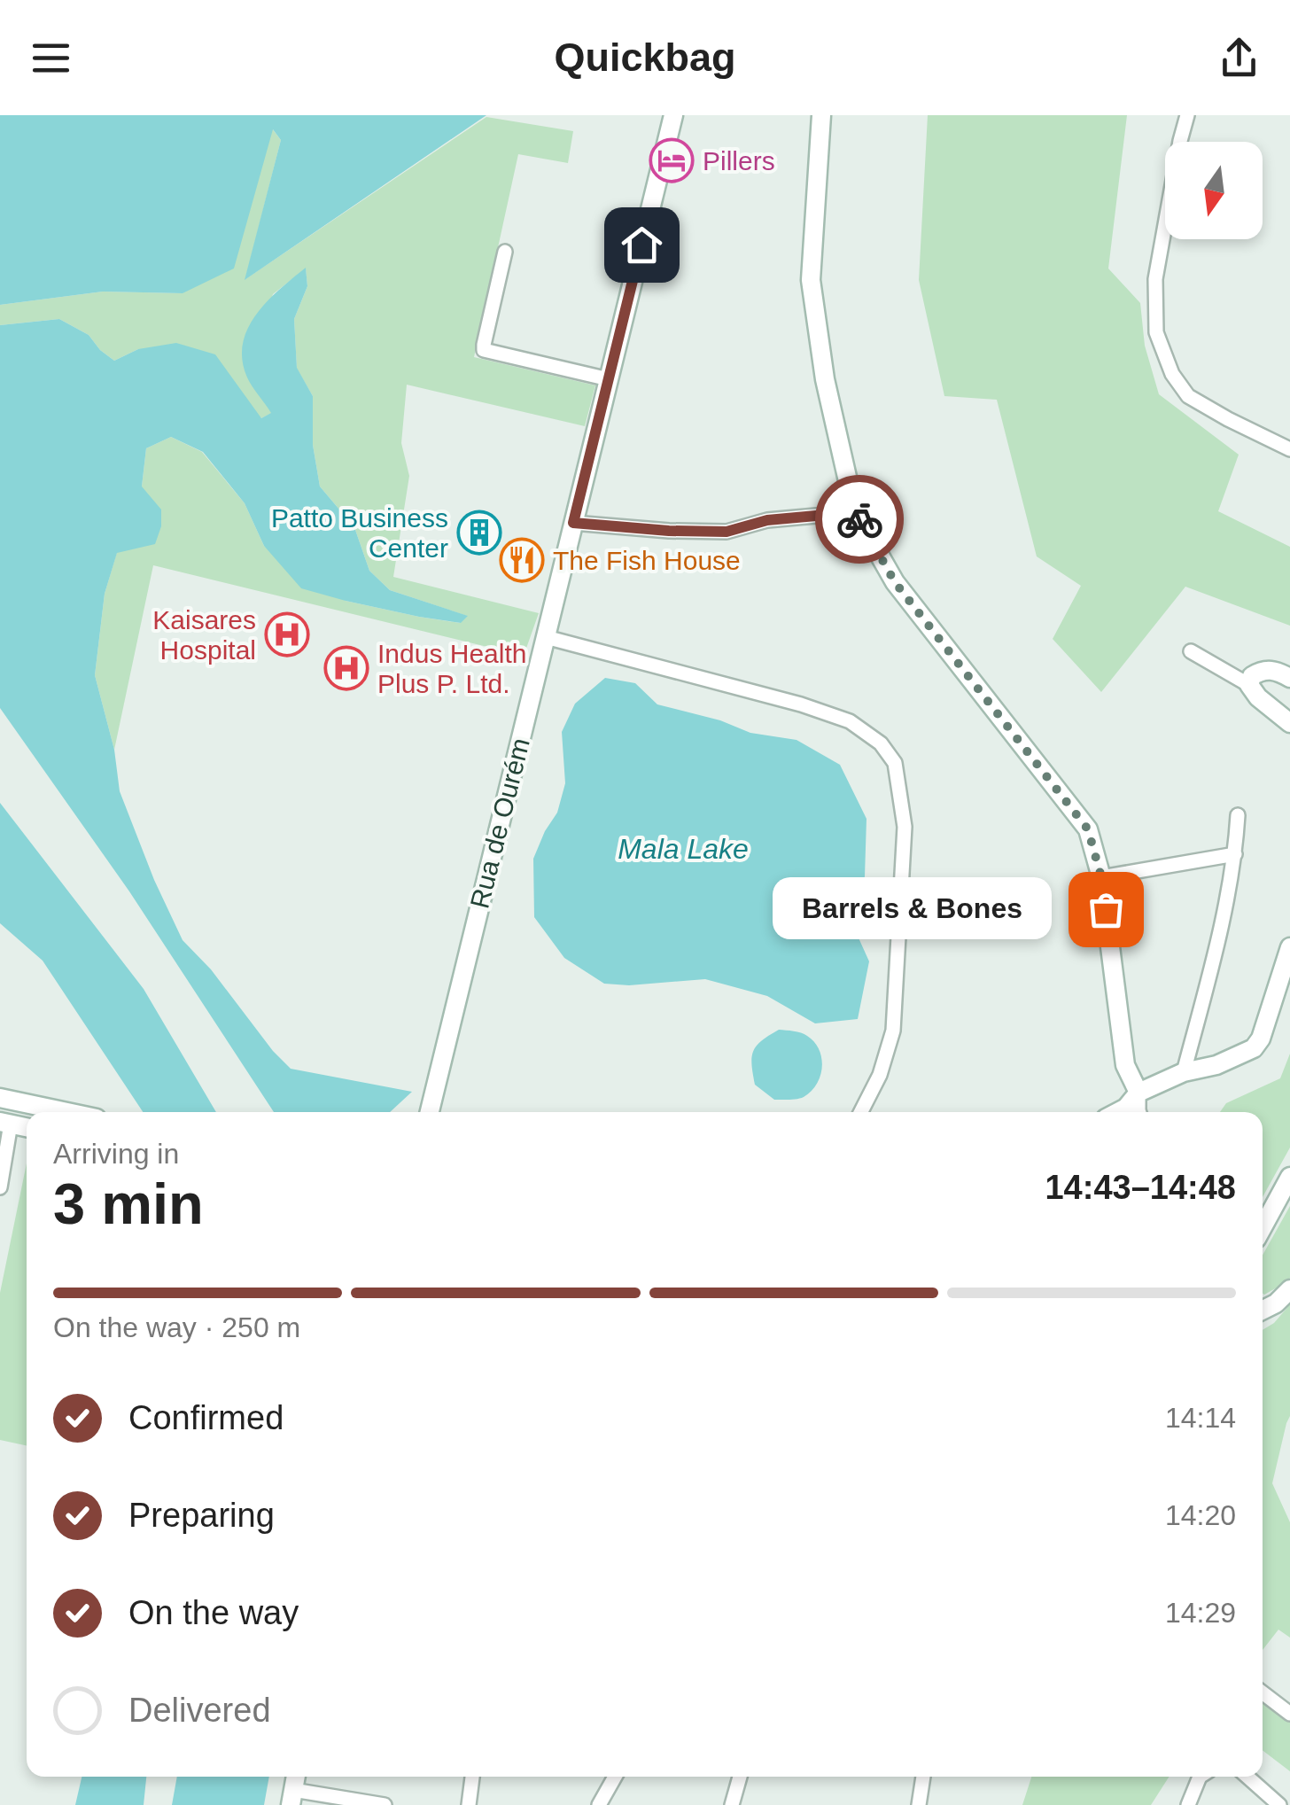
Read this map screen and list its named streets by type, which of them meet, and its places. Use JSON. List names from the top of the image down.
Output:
{
  "streets": {
    "street": ["Rua de Ourém"]
  },
  "water": ["Mala Lake"],
  "places": {
    "hotel": ["Pillers"],
    "building": ["Patto Business Center"],
    "restaurant": ["The Fish House"],
    "hospital": ["Kaisares Hospital", "Indus Health Plus P. Ltd."],
    "other": ["Barrels & Bones"]
  },
  "north": "bottom",
  "page": {
    "header": "Quickbag",
    "bubble": "Barrels & Bones",
    "heading": ["3 min", "Arriving in", "14:43–14:48"],
    "bar": "On the way · 250 m",
    "list": [
      ["Confirmed", "14:14"],
      ["Preparing", "14:20"],
      ["On the way", "14:29"],
      "Delivered"
    ]
  }
}
